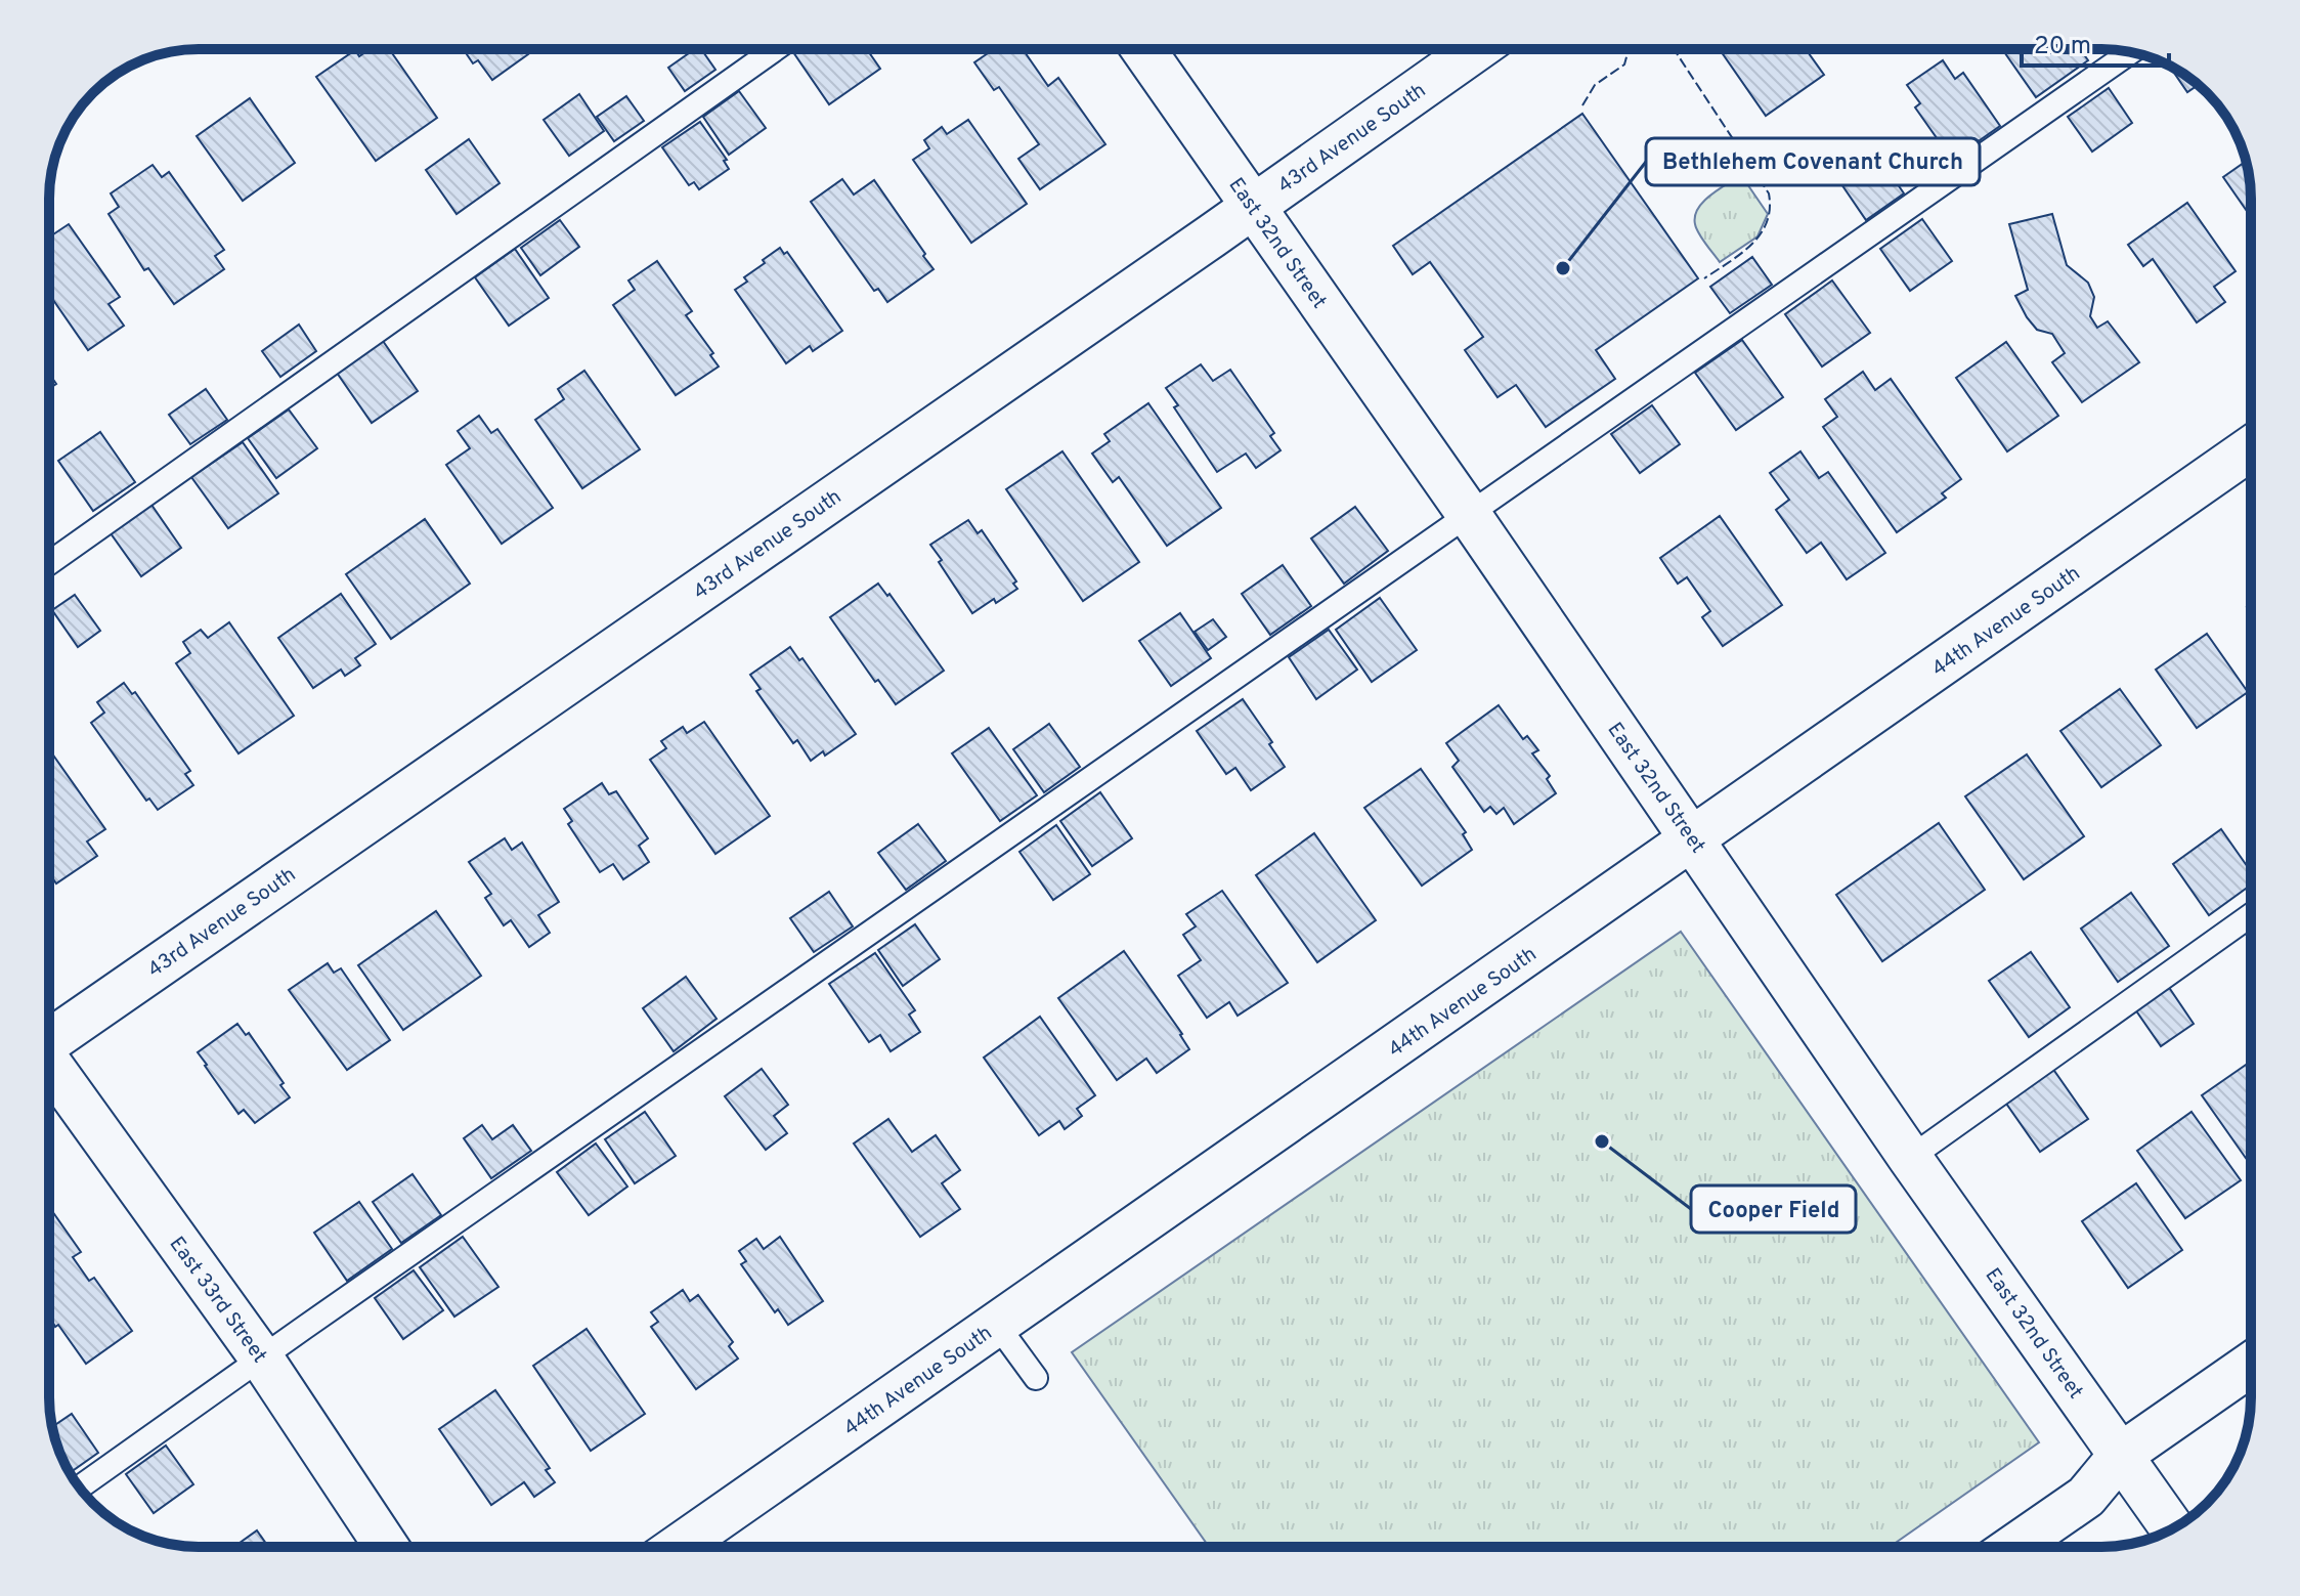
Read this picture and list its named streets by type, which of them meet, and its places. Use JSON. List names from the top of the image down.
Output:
{
  "streets": {
    "street": [
      "43rd Avenue South",
      "East 32nd Street",
      "44th Avenue South",
      "East 33rd Street"
    ]
  },
  "crossings": [
    ["43rd Avenue South", "East 32nd Street"],
    ["East 32nd Street", "44th Avenue South"]
  ],
  "places": ["Bethlehem Covenant Church", "Cooper Field"],
  "scale_bar": "20 m"
}
